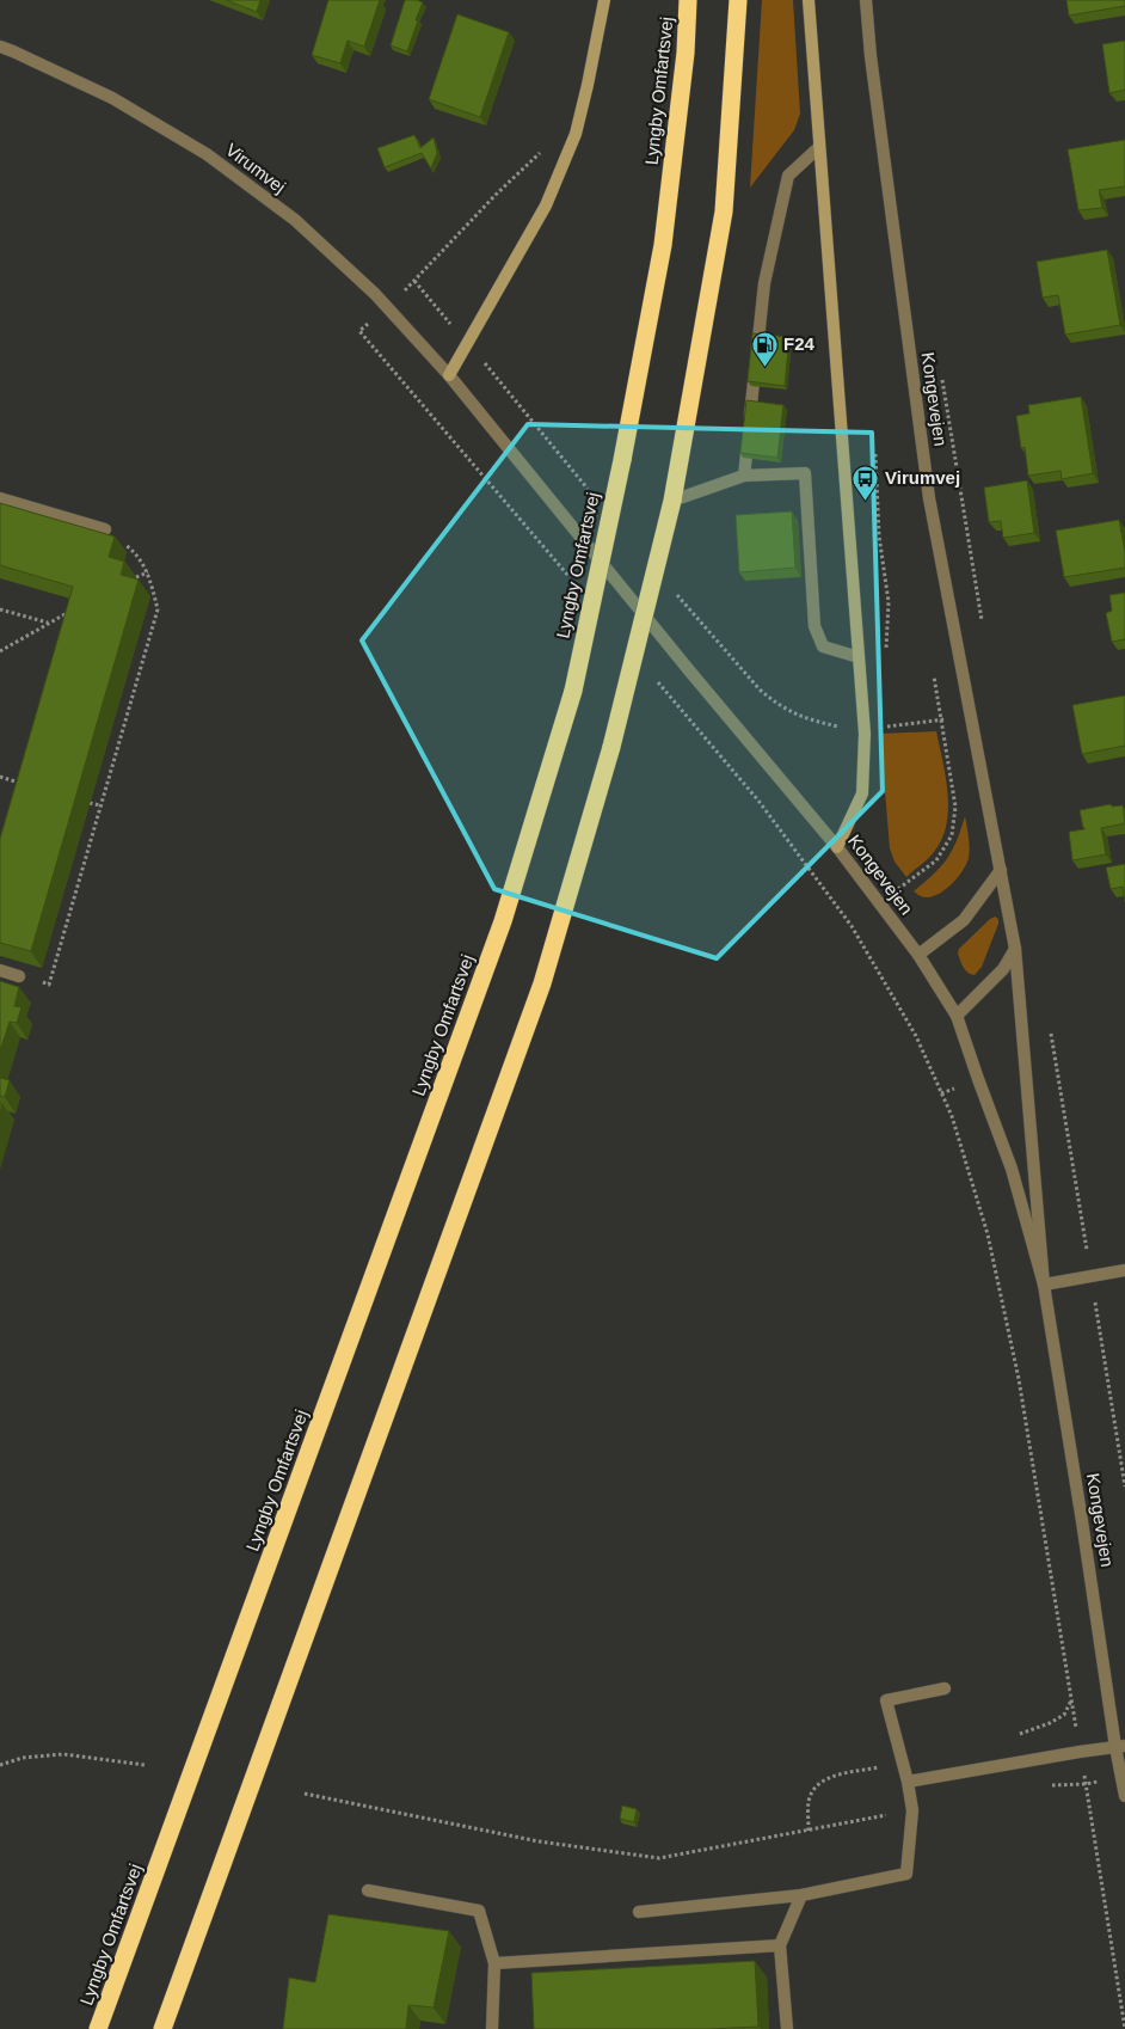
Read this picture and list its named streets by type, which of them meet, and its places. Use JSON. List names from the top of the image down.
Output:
{
  "streets": {
    "highway": ["Lyngby Omfartsvej"],
    "street": ["Virumvej", "Kongevejen"]
  },
  "crossings": [
    ["Virumvej", "Kongevejen"]
  ],
  "places": {
    "fuel station": ["F24"],
    "bus stop": ["Virumvej"]
  }
}
